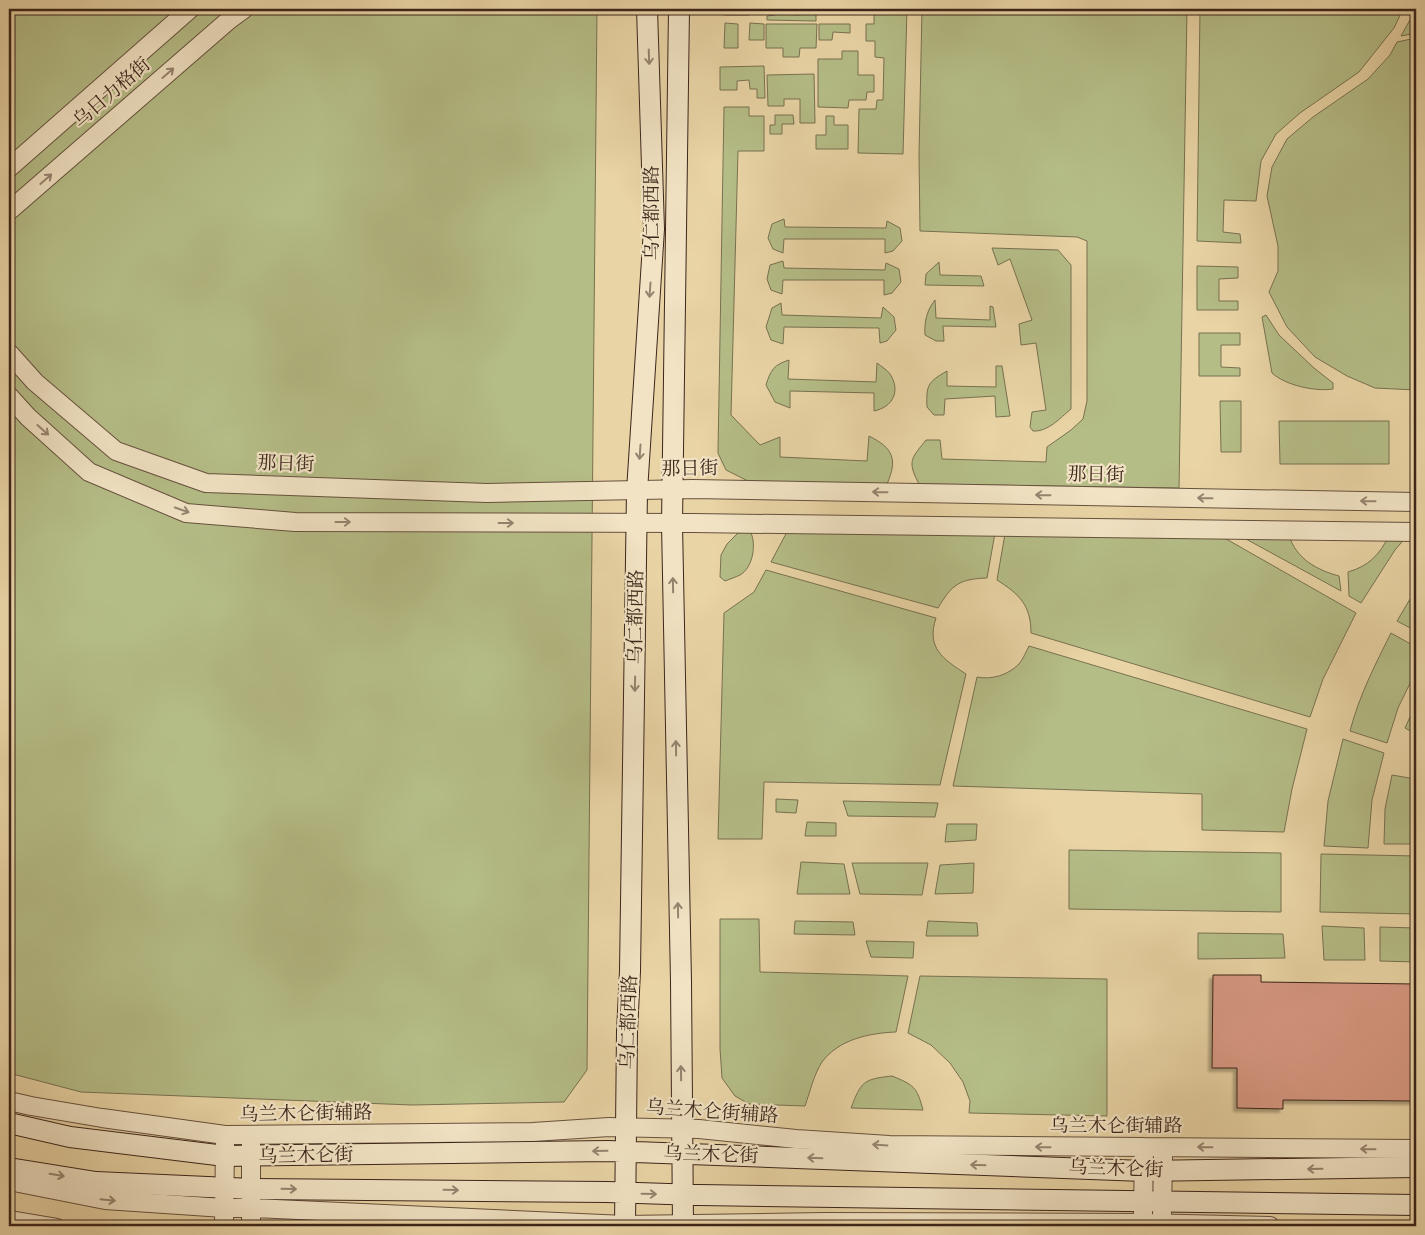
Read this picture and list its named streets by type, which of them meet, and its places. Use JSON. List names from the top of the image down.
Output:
{
  "streets": {
    "main road": ["乌仁都西路", "乌兰木仑街"],
    "street": ["乌日力格街", "那日街", "乌兰木仑街辅路"]
  },
  "crossings": [
    ["乌仁都西路", "那日街"],
    ["乌仁都西路", "乌兰木仑街辅路"],
    ["乌仁都西路", "乌兰木仑街"]
  ]
}
